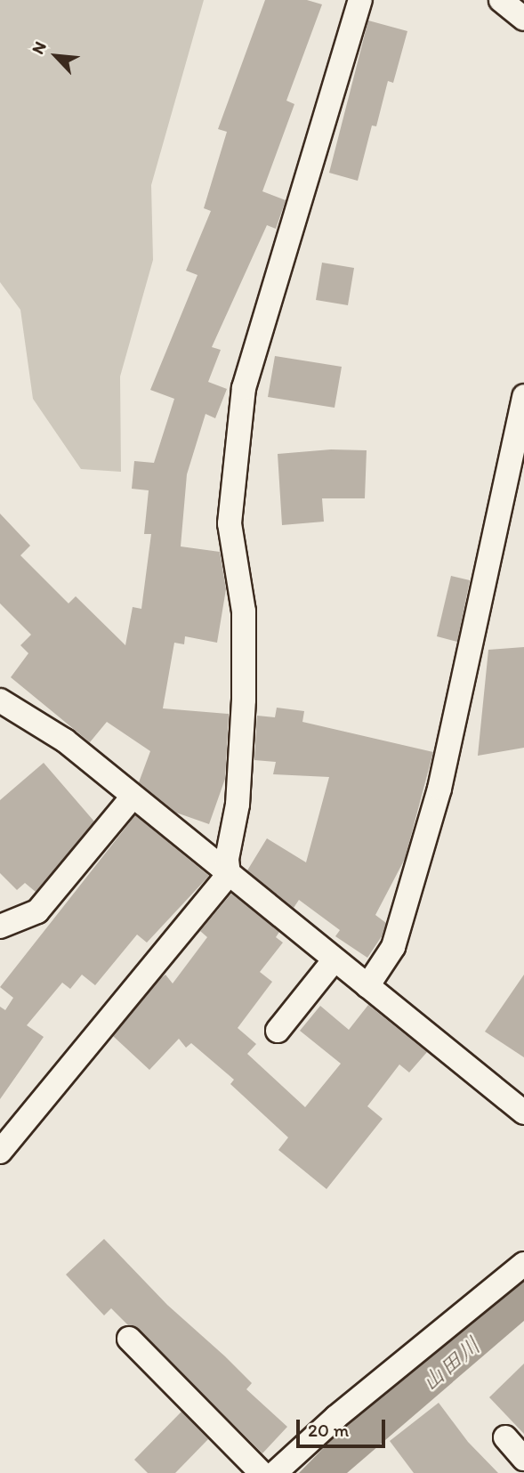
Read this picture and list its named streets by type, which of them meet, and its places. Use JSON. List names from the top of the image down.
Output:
{
  "water": ["山田川"],
  "scale_bar": "20 m",
  "north": "top left"
}
